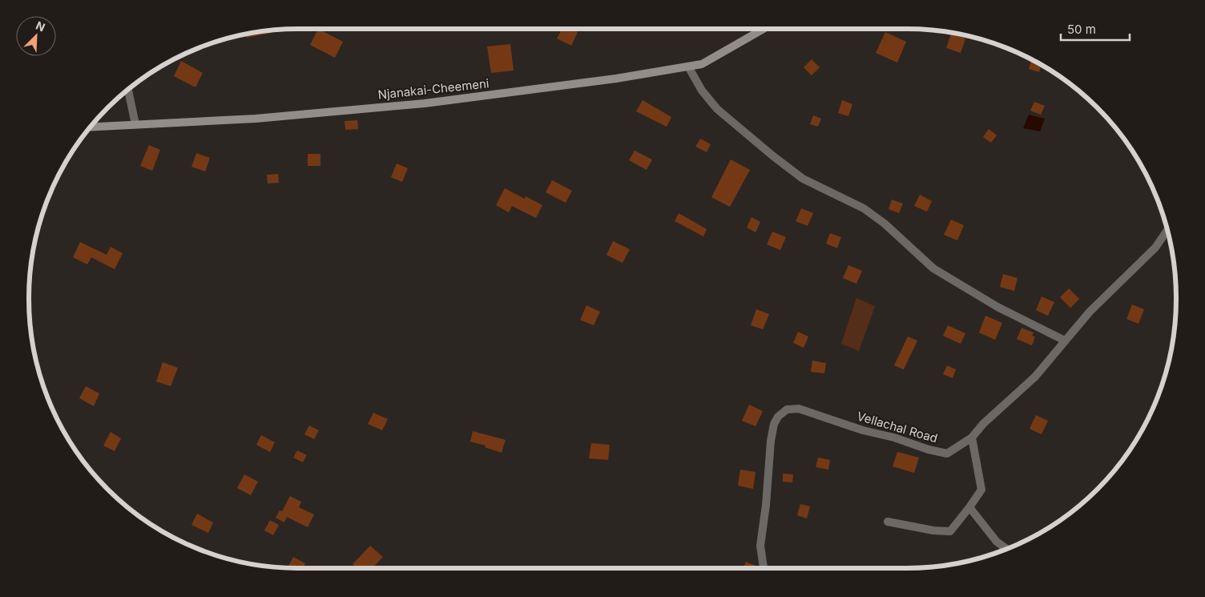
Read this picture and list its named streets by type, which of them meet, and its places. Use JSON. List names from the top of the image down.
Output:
{
  "streets": {
    "main road": ["Njanakai-Cheemeni"],
    "street": ["Vellachal Road"]
  },
  "scale_bar": "50 m",
  "north": "top right"
}
